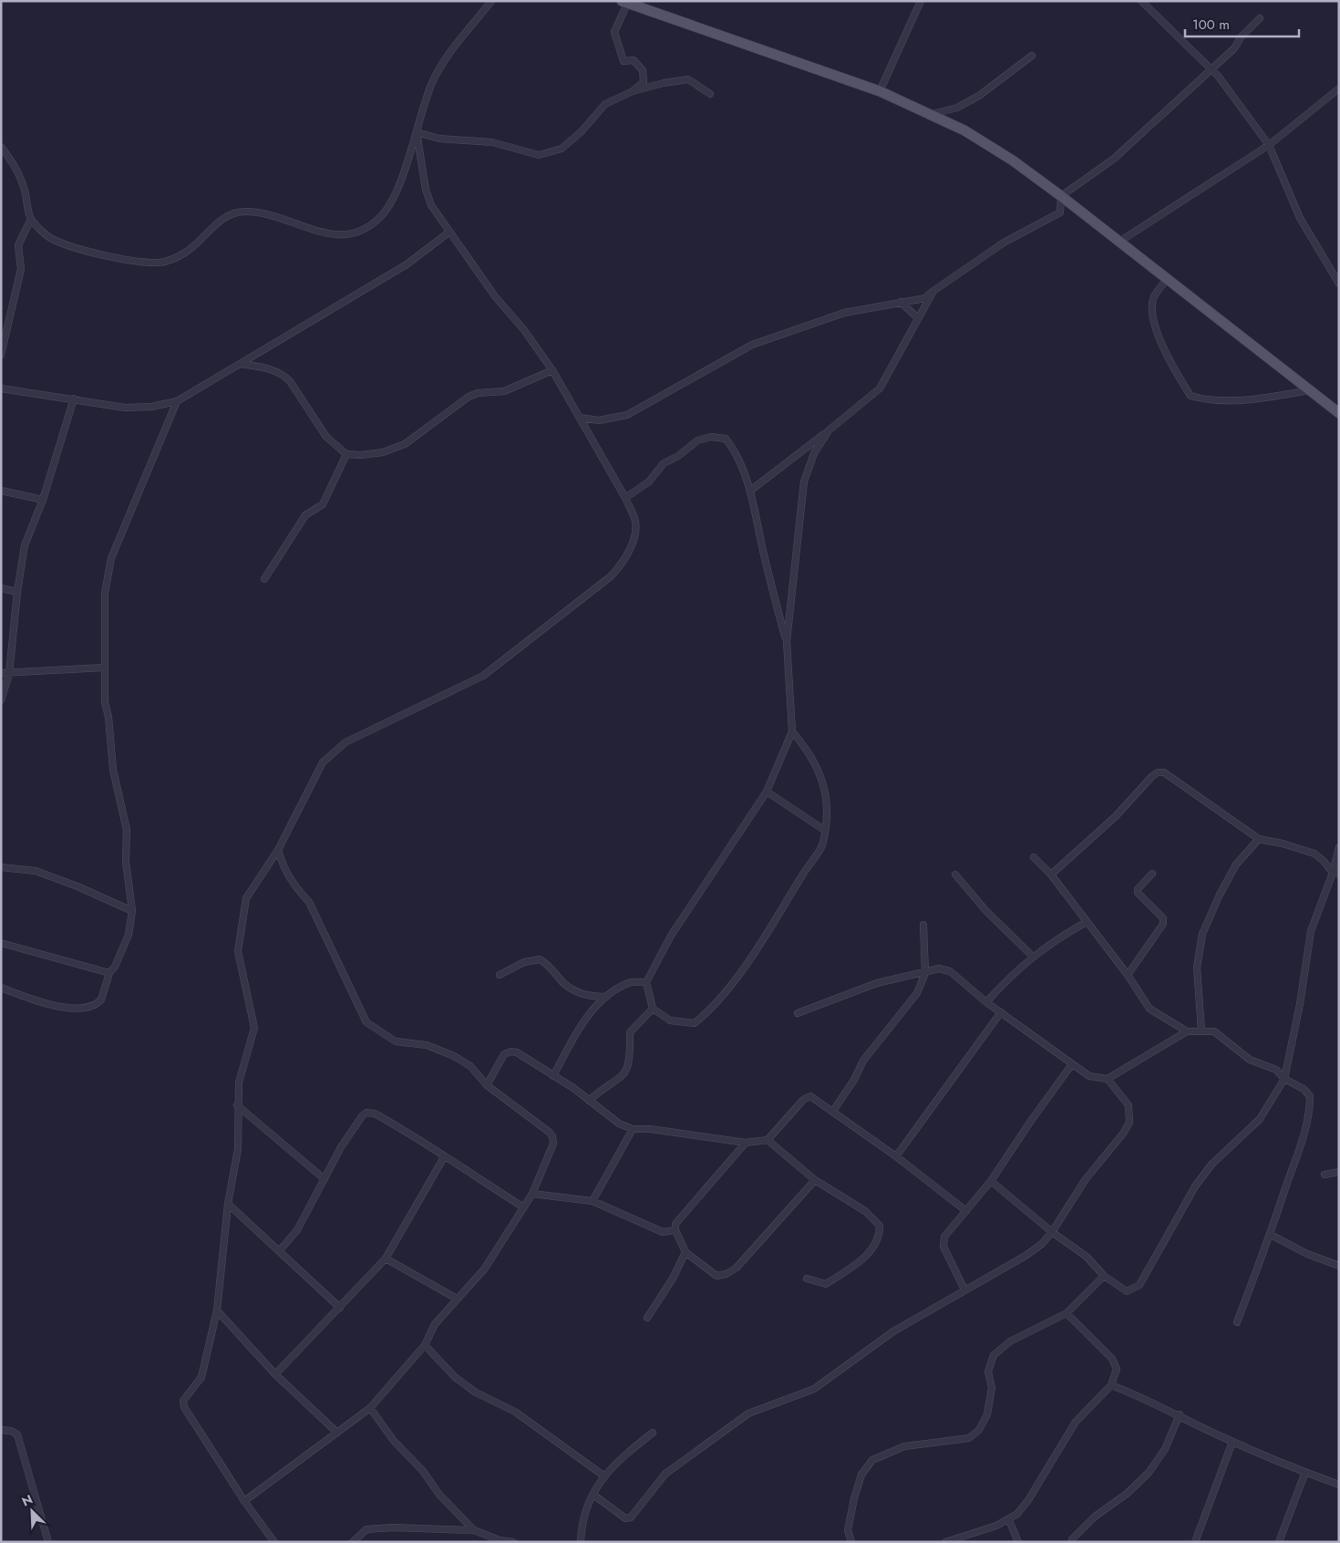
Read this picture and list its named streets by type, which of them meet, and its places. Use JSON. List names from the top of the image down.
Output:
{
  "scale_bar": "100 m",
  "north": "top left"
}
